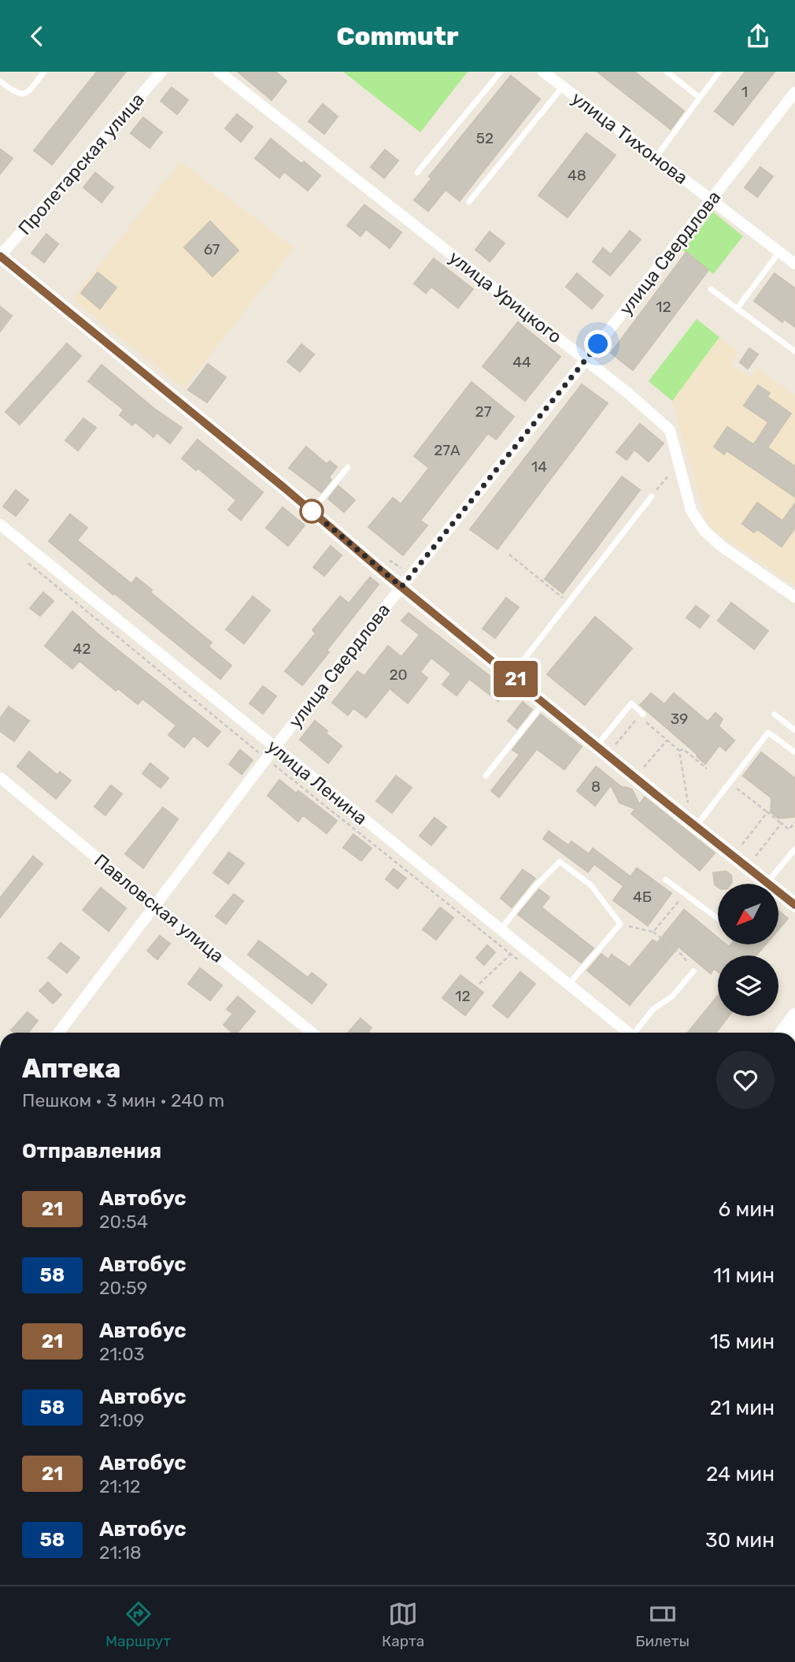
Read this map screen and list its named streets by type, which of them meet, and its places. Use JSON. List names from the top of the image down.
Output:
{
  "streets": {
    "street": [
      "улица Тихонова",
      "Пролетарская улица",
      "улица Свердлова",
      "улица Урицкого",
      "улица Ленина",
      "Павловская улица"
    ]
  },
  "crossings": [
    ["улица Тихонова", "улица Свердлова"],
    ["улица Свердлова", "улица Урицкого"],
    ["улица Свердлова", "улица Ленина"],
    ["улица Свердлова", "Павловская улица"]
  ],
  "lines": ["bus line 21"],
  "house_numbers": [
    "1",
    "52",
    "48",
    "67",
    "12",
    "44",
    "27",
    "27А",
    "14",
    "42",
    "20",
    "39",
    "8",
    "4Б",
    "12"
  ],
  "north": "bottom left",
  "page": {
    "header": "Commutr",
    "on_map": "21",
    "heading": [
      ["Аптека", "Пешком · 3 мин · 240 m"],
      "Отправления"
    ],
    "list": [
      {
        "mark": "21",
        "name": "Автобус",
        "note": "20:54",
        "value": "6 мин"
      },
      {
        "mark": "58",
        "name": "Автобус",
        "note": "20:59",
        "value": "11 мин"
      },
      {
        "mark": "21",
        "name": "Автобус",
        "note": "21:03",
        "value": "15 мин"
      },
      {
        "mark": "58",
        "name": "Автобус",
        "note": "21:09",
        "value": "21 мин"
      },
      {
        "mark": "21",
        "name": "Автобус",
        "note": "21:12",
        "value": "24 мин"
      },
      {
        "mark": "58",
        "name": "Автобус",
        "note": "21:18",
        "value": "30 мин"
      }
    ],
    "tabs": ["Маршрут", "Карта", "Билеты"]
  }
}
